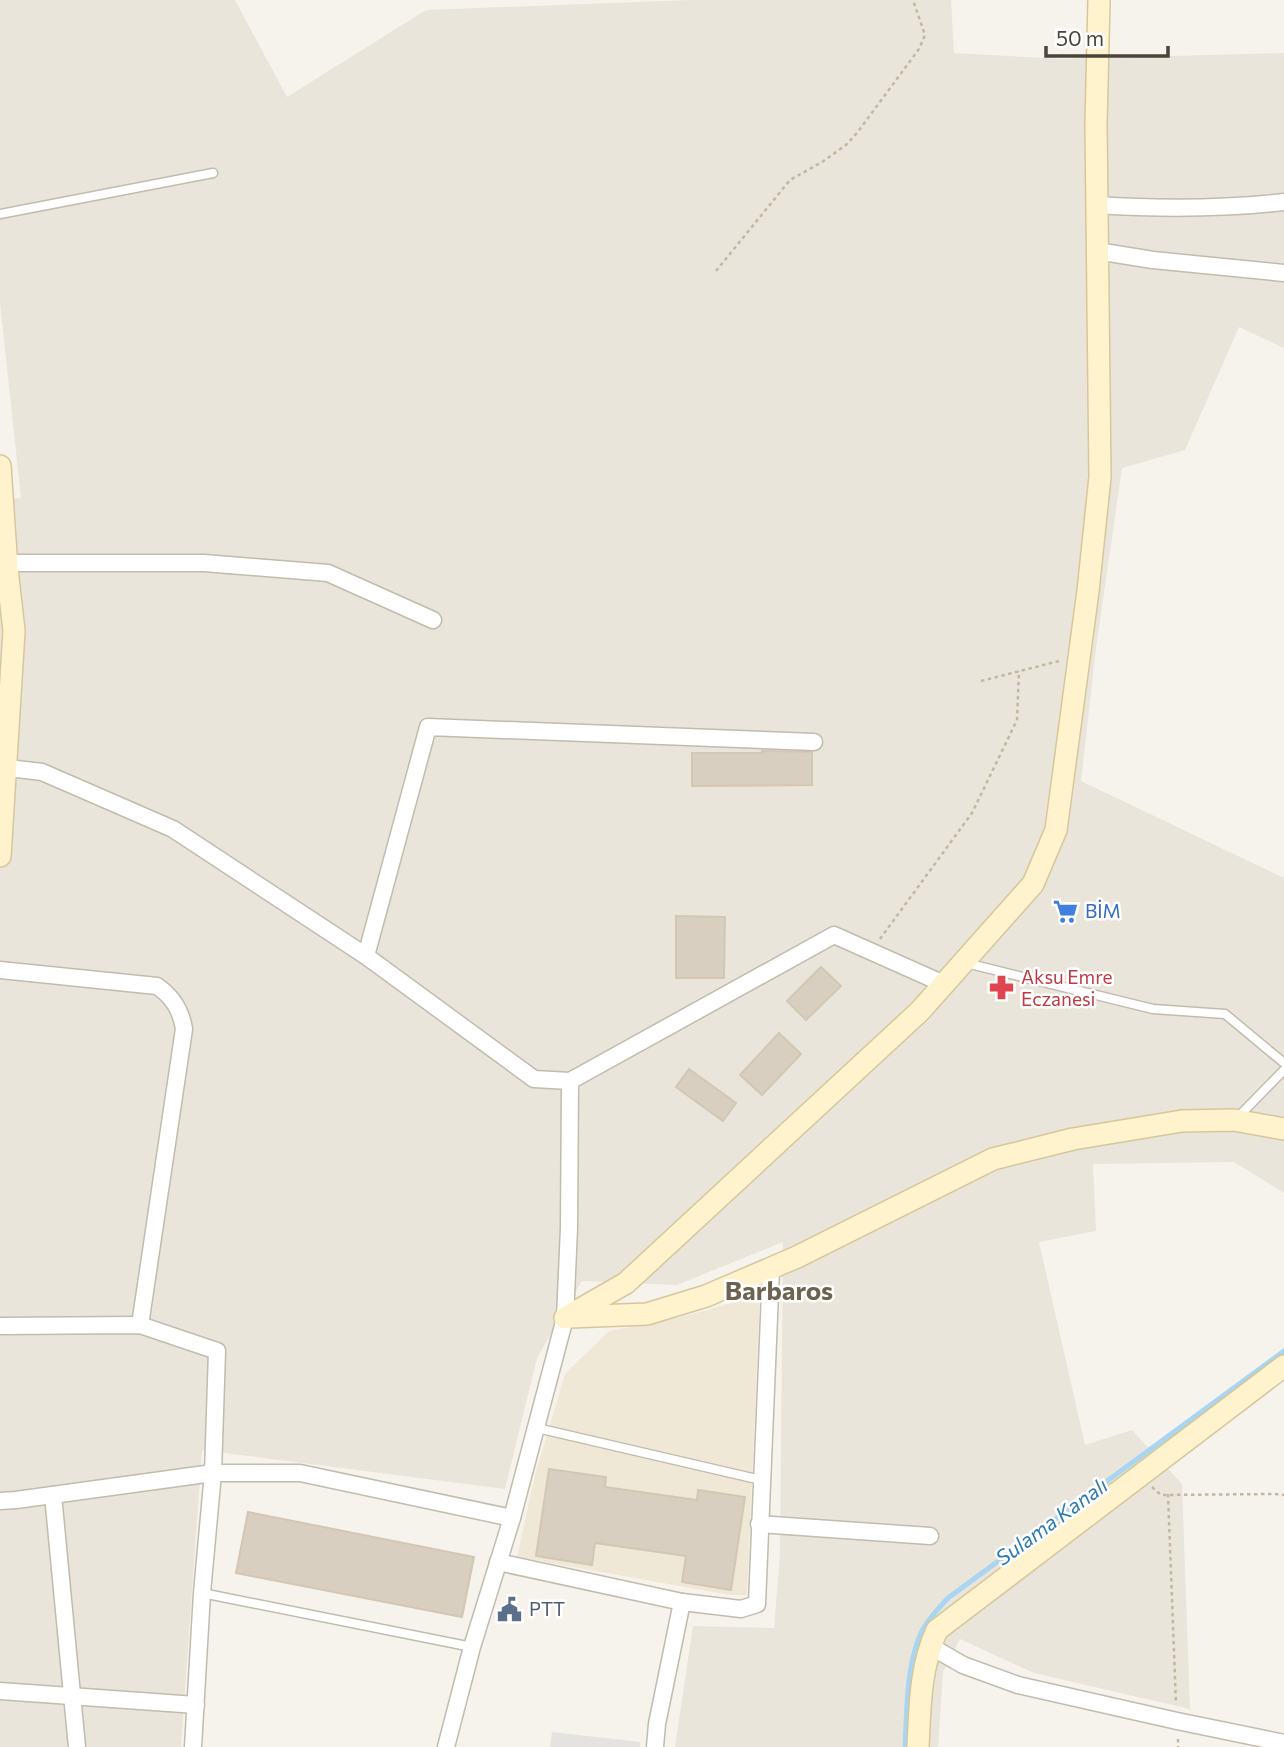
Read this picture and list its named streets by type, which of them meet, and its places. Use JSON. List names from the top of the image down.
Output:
{
  "districts": ["Barbaros"],
  "water": ["Sulama Kanalı"],
  "places": {
    "supermarket": ["BİM"],
    "pharmacy": ["Aksu Emre Eczanesi"],
    "public building": ["PTT"]
  },
  "scale_bar": "50 m"
}
